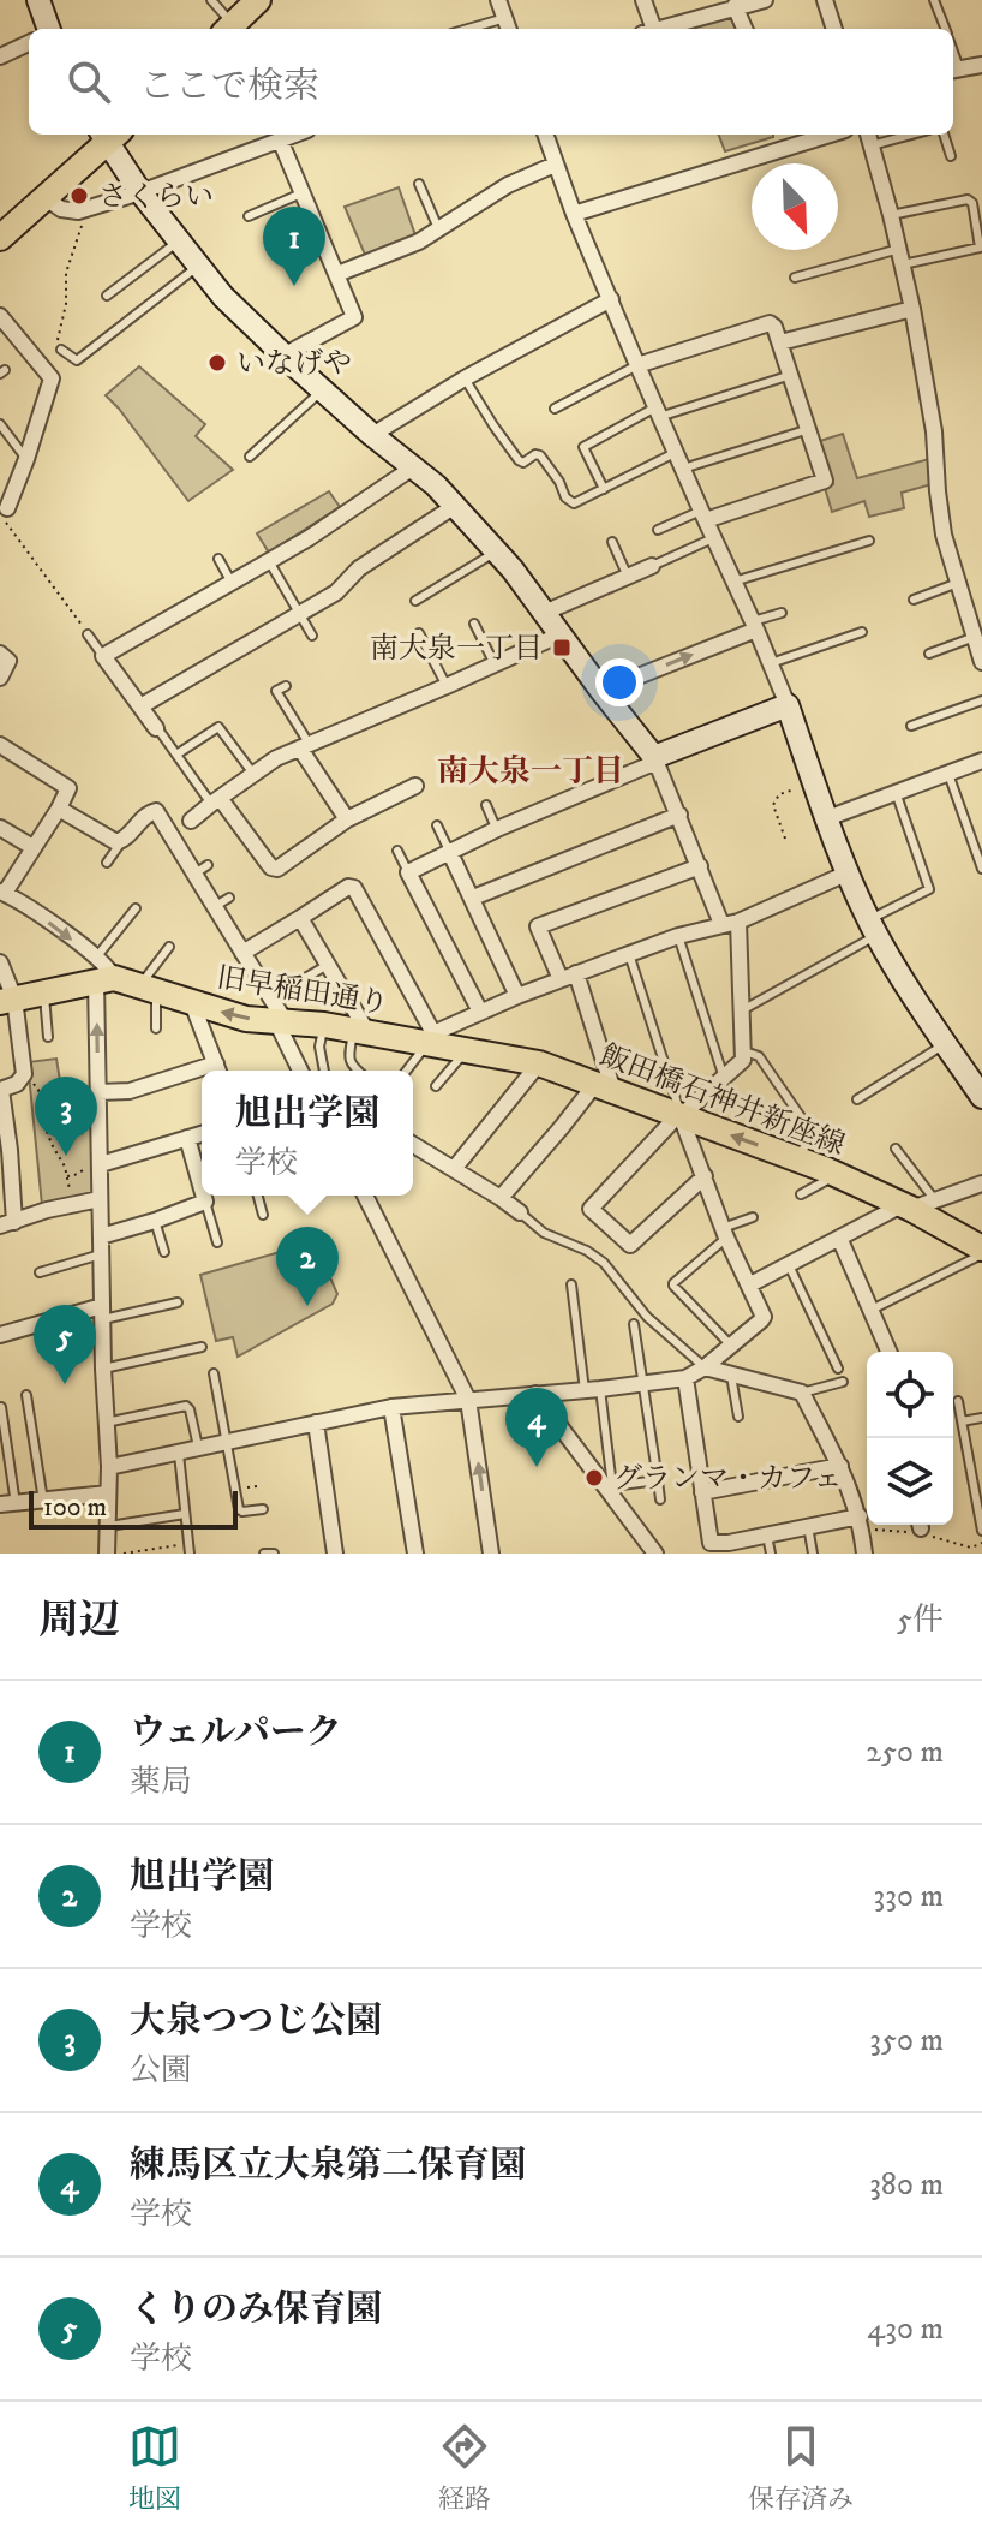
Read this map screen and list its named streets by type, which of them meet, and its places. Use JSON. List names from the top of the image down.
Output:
{
  "streets": {
    "main road": ["旧早稲田通り", "飯田橋石神井新座線"]
  },
  "crossings": [
    ["旧早稲田通り", "飯田橋石神井新座線"]
  ],
  "districts": ["南大泉一丁目"],
  "places": {
    "other": ["さくらい", "いなげや", "グランマ・カフェ"],
    "transit": ["南大泉一丁目"]
  },
  "scale_bar": "100 m",
  "north": "bottom right",
  "page": {
    "search": "ここで検索",
    "pins": [
      "1",
      "3",
      "2",
      "5",
      "4"
    ],
    "popup": ["旭出学園", "学校"],
    "scale": "100 m",
    "heading": ["周辺", "5件"],
    "list": [
      {
        "mark": "1",
        "name": "ウェルパーク",
        "note": "薬局",
        "value": "250 m"
      },
      {
        "mark": "2",
        "name": "旭出学園",
        "note": "学校",
        "value": "330 m"
      },
      {
        "mark": "3",
        "name": "大泉つつじ公園",
        "note": "公園",
        "value": "350 m"
      },
      {
        "mark": "4",
        "name": "練馬区立大泉第二保育園",
        "note": "学校",
        "value": "380 m"
      },
      {
        "mark": "5",
        "name": "くりのみ保育園",
        "note": "学校",
        "value": "430 m"
      }
    ],
    "nav": ["地図", "経路", "保存済み"]
  }
}
